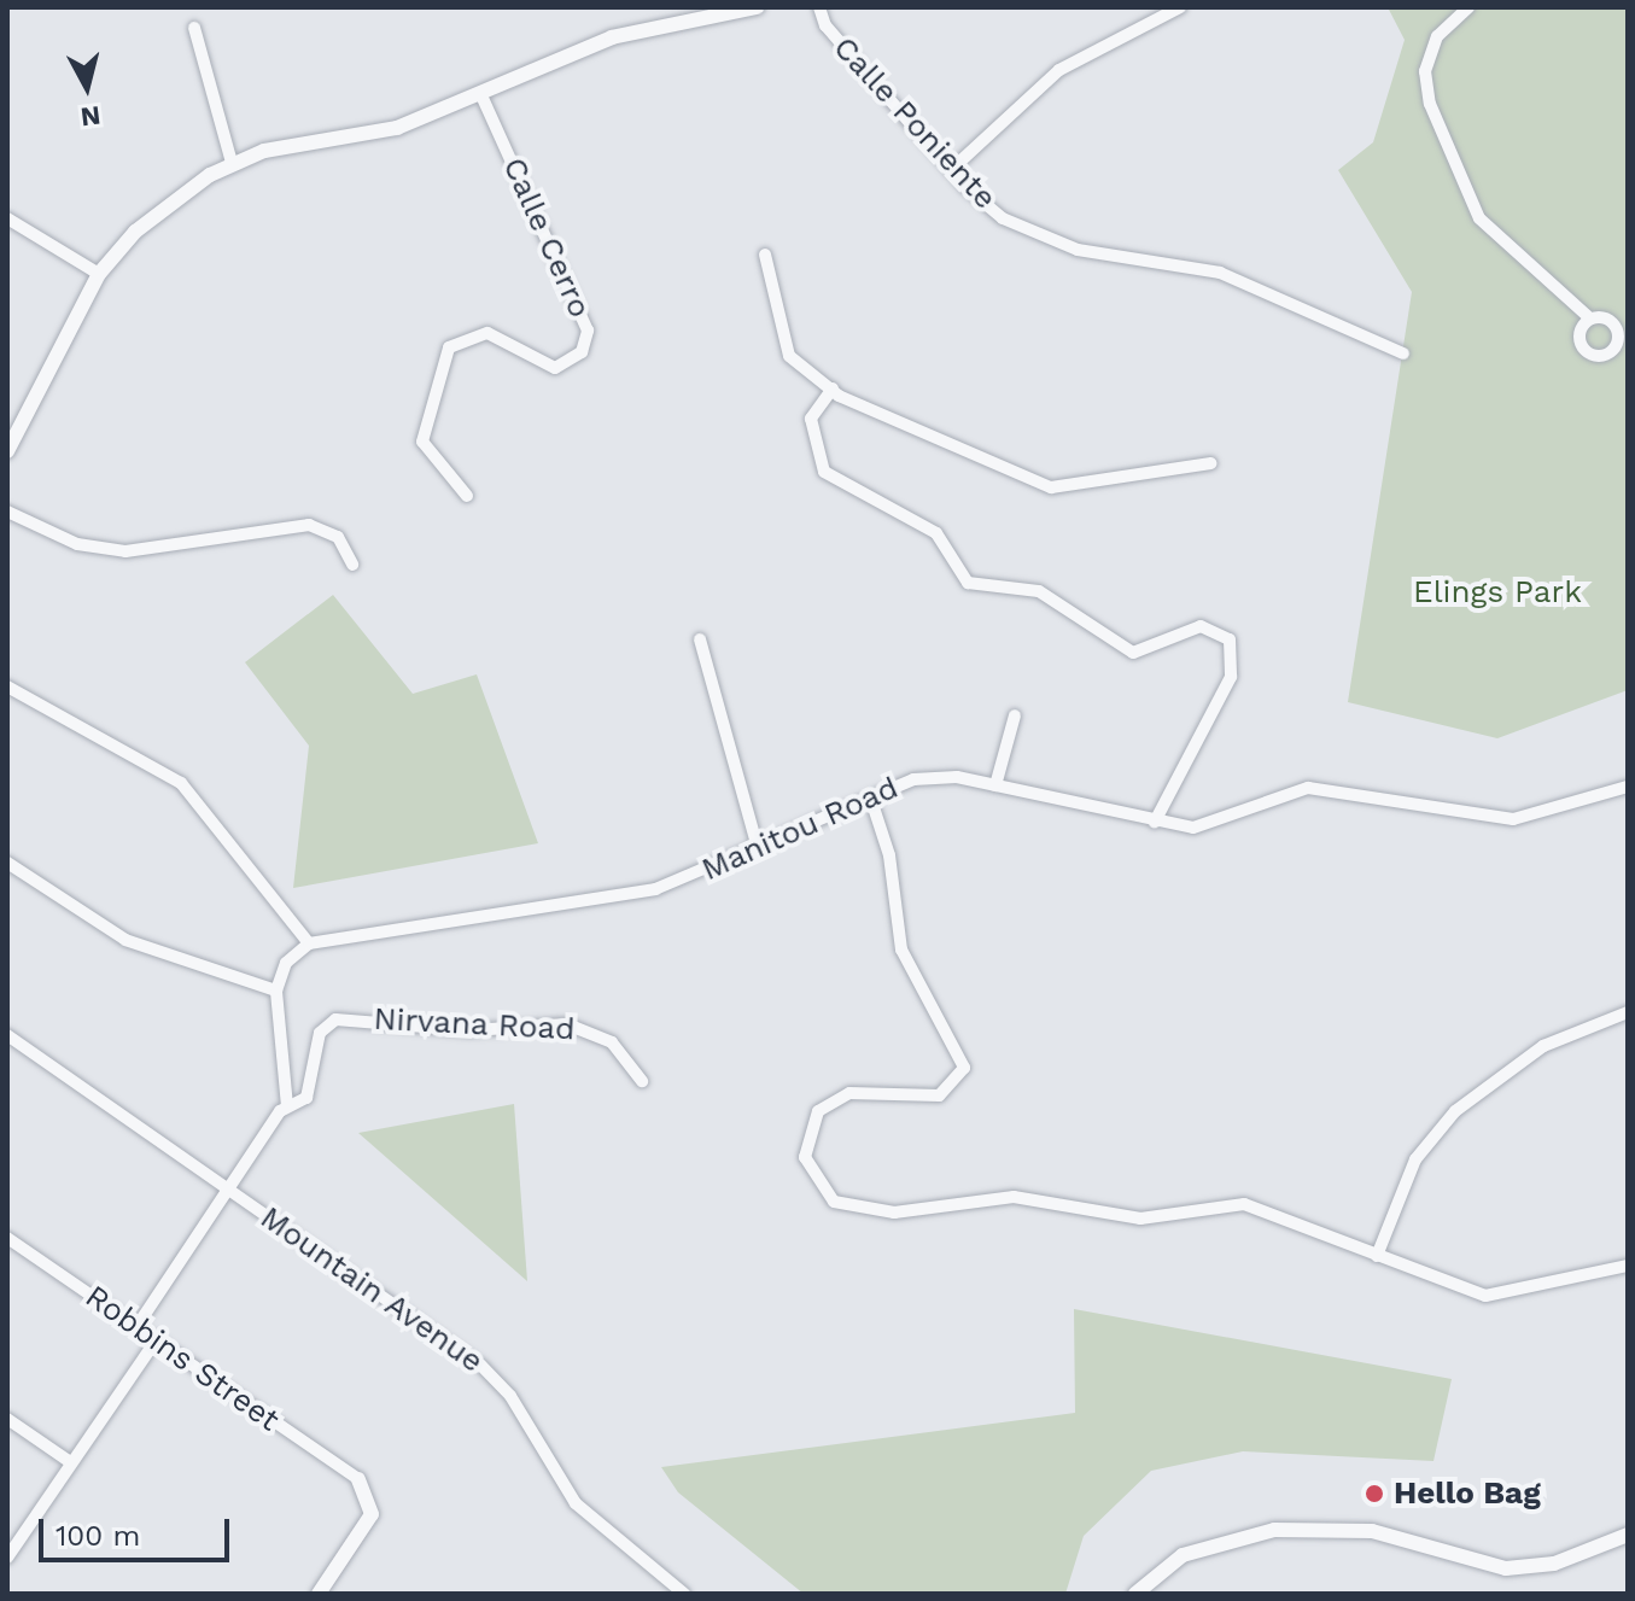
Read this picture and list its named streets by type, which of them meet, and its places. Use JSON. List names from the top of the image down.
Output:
{
  "streets": {
    "street": [
      "Calle Poniente",
      "Calle Cerro",
      "Manitou Road",
      "Nirvana Road",
      "Mountain Avenue",
      "Robbins Street"
    ]
  },
  "crossings": [
    ["Nirvana Road", "Mountain Avenue"],
    ["Nirvana Road", "Robbins Street"]
  ],
  "parks": ["Elings Park"],
  "places": ["Hello Bag"],
  "scale_bar": "100 m",
  "north": "bottom"
}
